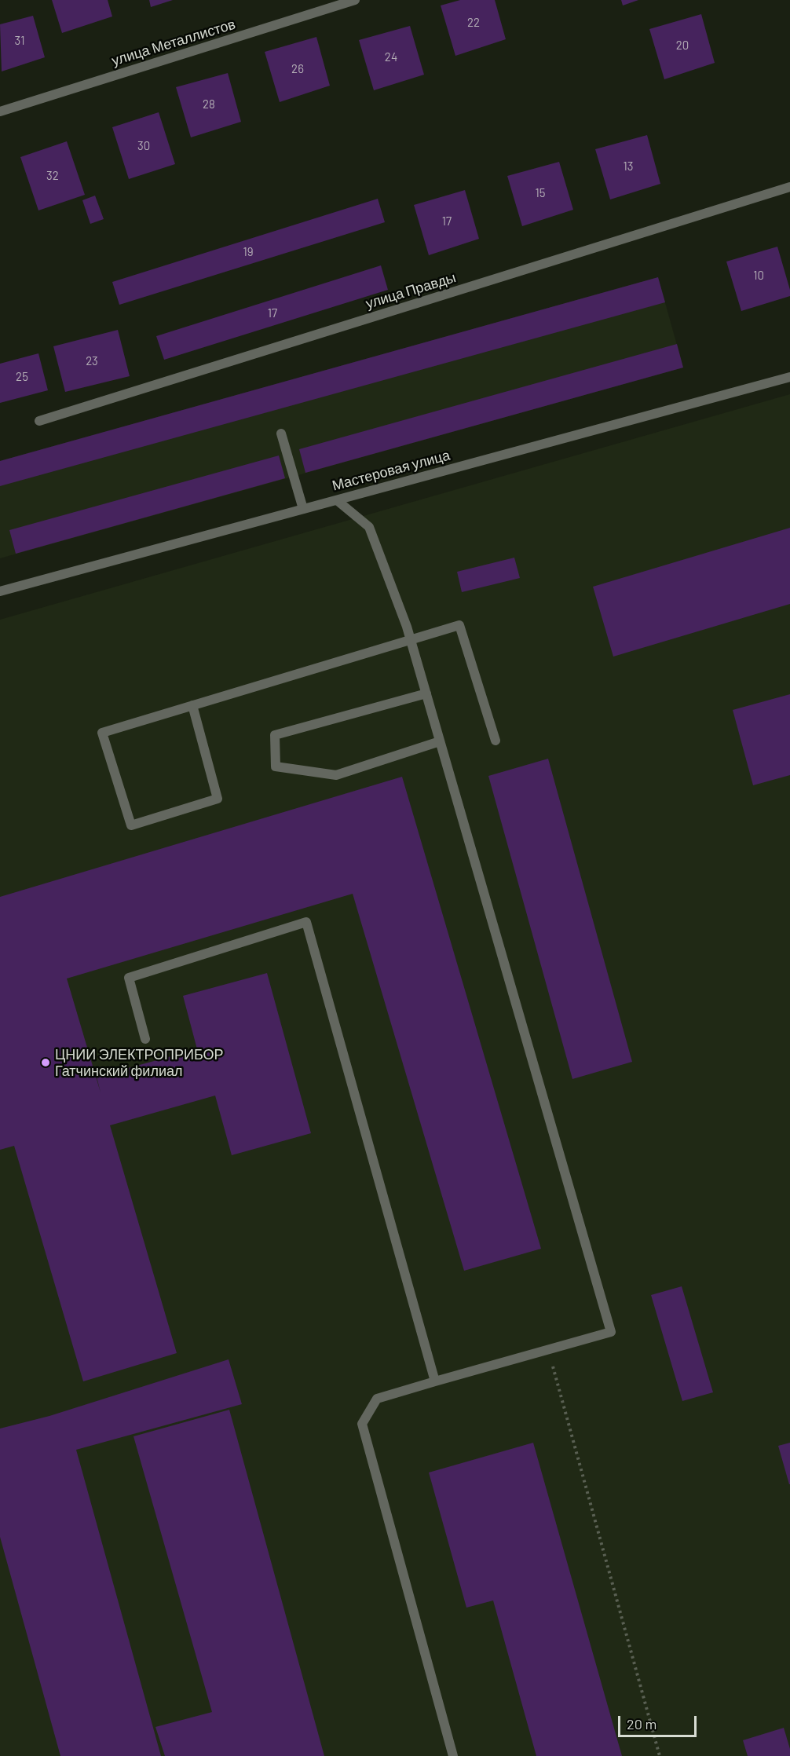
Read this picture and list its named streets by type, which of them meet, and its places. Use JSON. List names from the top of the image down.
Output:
{
  "streets": {
    "street": ["улица Металлистов", "улица Правды", "Мастеровая улица"]
  },
  "places": ["ЦНИИ ЭЛЕКТРОПРИБОР Гатчинский филиал"],
  "house_numbers": [
    "22",
    "31",
    "20",
    "24",
    "26",
    "28",
    "30",
    "13",
    "32",
    "15",
    "17",
    "19",
    "10",
    "17",
    "23",
    "25"
  ],
  "scale_bar": "20 m"
}
